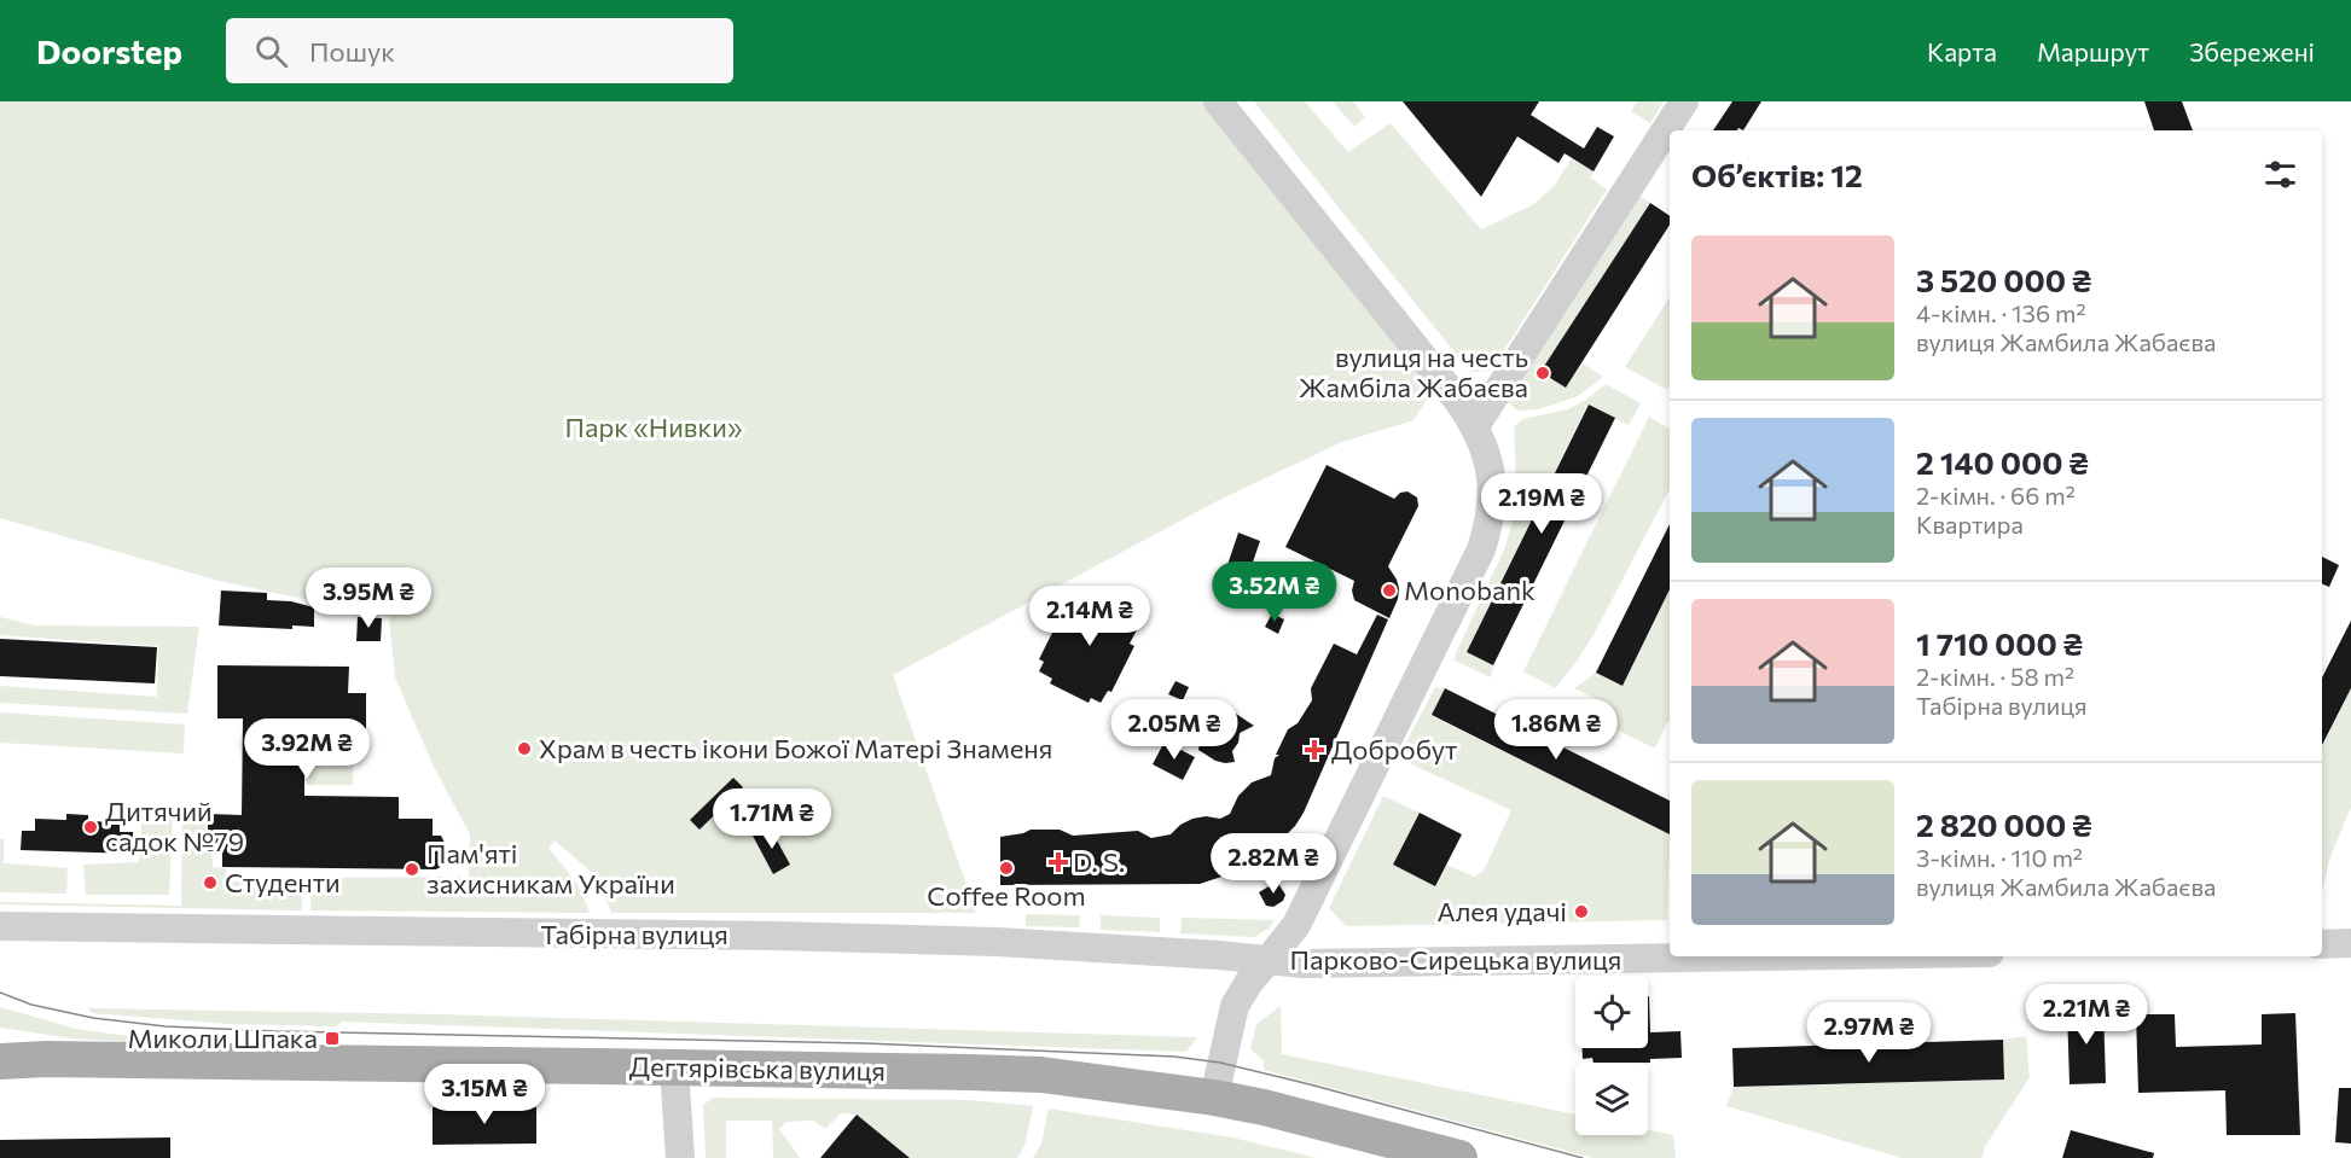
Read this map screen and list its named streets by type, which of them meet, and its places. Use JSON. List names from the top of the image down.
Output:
{
  "streets": {
    "main road": ["Дегтярівська вулиця"],
    "street": ["Табірна вулиця", "Парково-Сирецька вулиця"]
  },
  "crossings": [
    ["Табірна вулиця", "Парково-Сирецька вулиця"]
  ],
  "parks": ["Парк «Нивки»"],
  "places": {
    "other": [
      "вулиця на честь Жамбіла Жабаєва",
      "Monobank",
      "Храм в честь ікони Божої Матері Знаменя",
      "Дитячий садок №79",
      "Coffee Room",
      "Пам'яті захисникам України",
      "Студенти",
      "Алея удачі"
    ],
    "health": ["Добробут", "D. S."],
    "transit": ["Миколи Шпака"]
  },
  "page": {
    "header": "Doorstep",
    "search": "Пошук",
    "nav": ["Карта", "Маршрут", "Збережені"],
    "heading": "Об’єктів: 12",
    "list": [
      {
        "name": "3 520 000 ₴",
        "note": "4-кімн. · 136 m² · вулиця Жамбила Жабаєва"
      },
      {
        "name": "2 140 000 ₴",
        "note": "2-кімн. · 66 m² · Квартира"
      },
      {
        "name": "1 710 000 ₴",
        "note": "2-кімн. · 58 m² · Табірна вулиця"
      },
      {
        "name": "2 820 000 ₴",
        "note": "3-кімн. · 110 m² · вулиця Жамбила Жабаєва"
      }
    ],
    "price": [
      "2.19M ₴",
      "3.52M ₴",
      "3.95M ₴",
      "2.14M ₴",
      "2.05M ₴",
      "1.86M ₴",
      "3.92M ₴",
      "1.71M ₴",
      "2.82M ₴",
      "2.21M ₴",
      "2.97M ₴",
      "3.15M ₴"
    ]
  }
}
